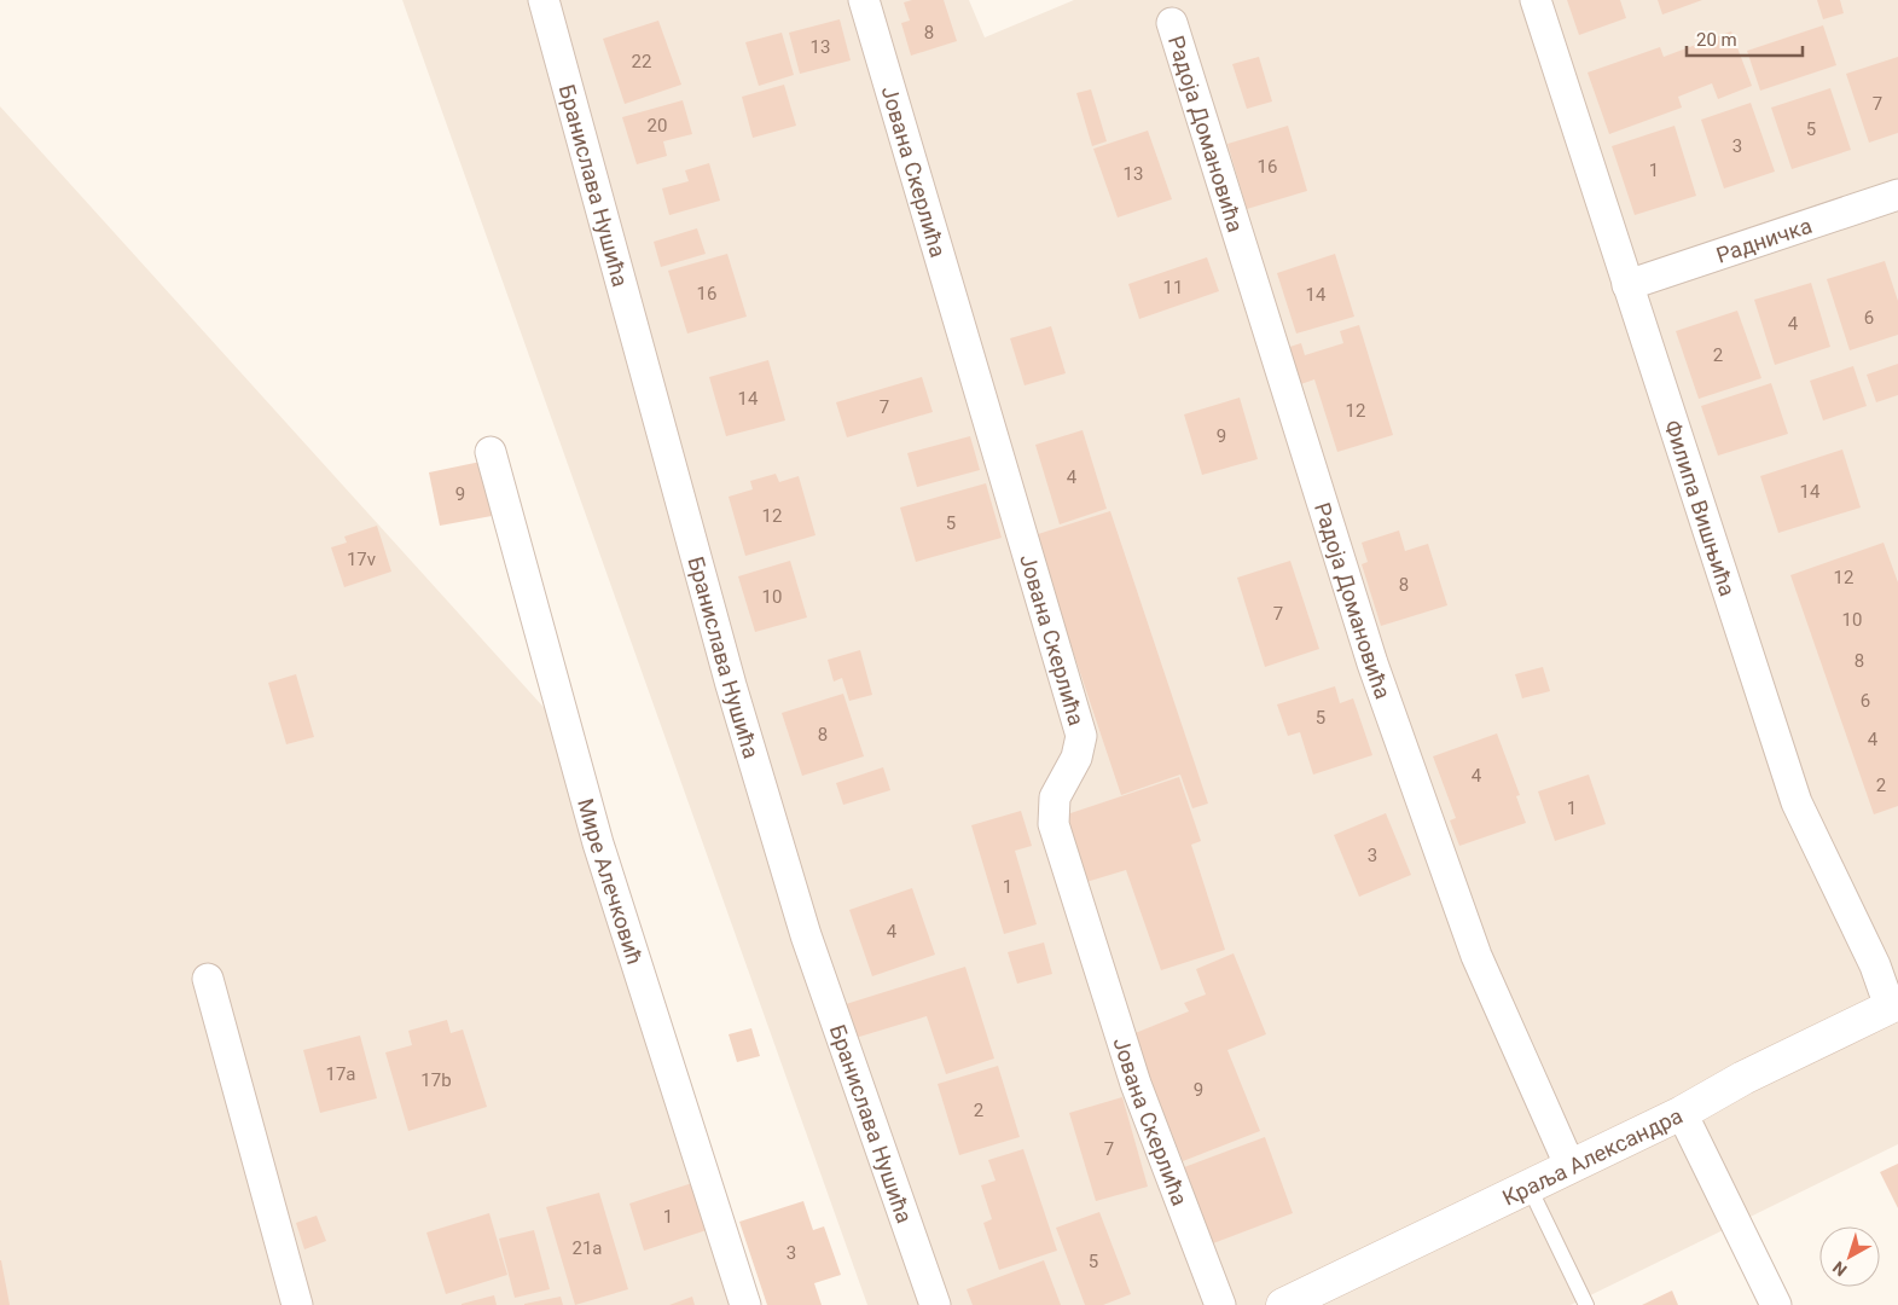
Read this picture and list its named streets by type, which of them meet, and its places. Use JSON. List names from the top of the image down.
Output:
{
  "streets": {
    "main road": ["Краља Александра"],
    "street": [
      "Радоја Домановића",
      "Јована Скерлића",
      "Бранислава Нушића",
      "Радничка",
      "Филипа Вишњића",
      "Мире Алечковић"
    ]
  },
  "crossings": [
    ["Радоја Домановића", "Краља Александра"],
    ["Радничка", "Филипа Вишњића"],
    ["Филипа Вишњића", "Краља Александра"]
  ],
  "house_numbers": [
    "8",
    "13",
    "22",
    "7",
    "20",
    "5",
    "3",
    "16",
    "1",
    "13",
    "11",
    "16",
    "14",
    "6",
    "4",
    "2",
    "14",
    "7",
    "12",
    "9",
    "4",
    "14",
    "9",
    "12",
    "5",
    "17v",
    "12",
    "8",
    "10",
    "7",
    "10",
    "8",
    "6",
    "5",
    "8",
    "4",
    "4",
    "2",
    "1",
    "3",
    "1",
    "4",
    "17a",
    "17b",
    "9",
    "2",
    "7",
    "1",
    "21a",
    "3",
    "5"
  ],
  "scale_bar": "20 m",
  "north": "bottom left"
}
